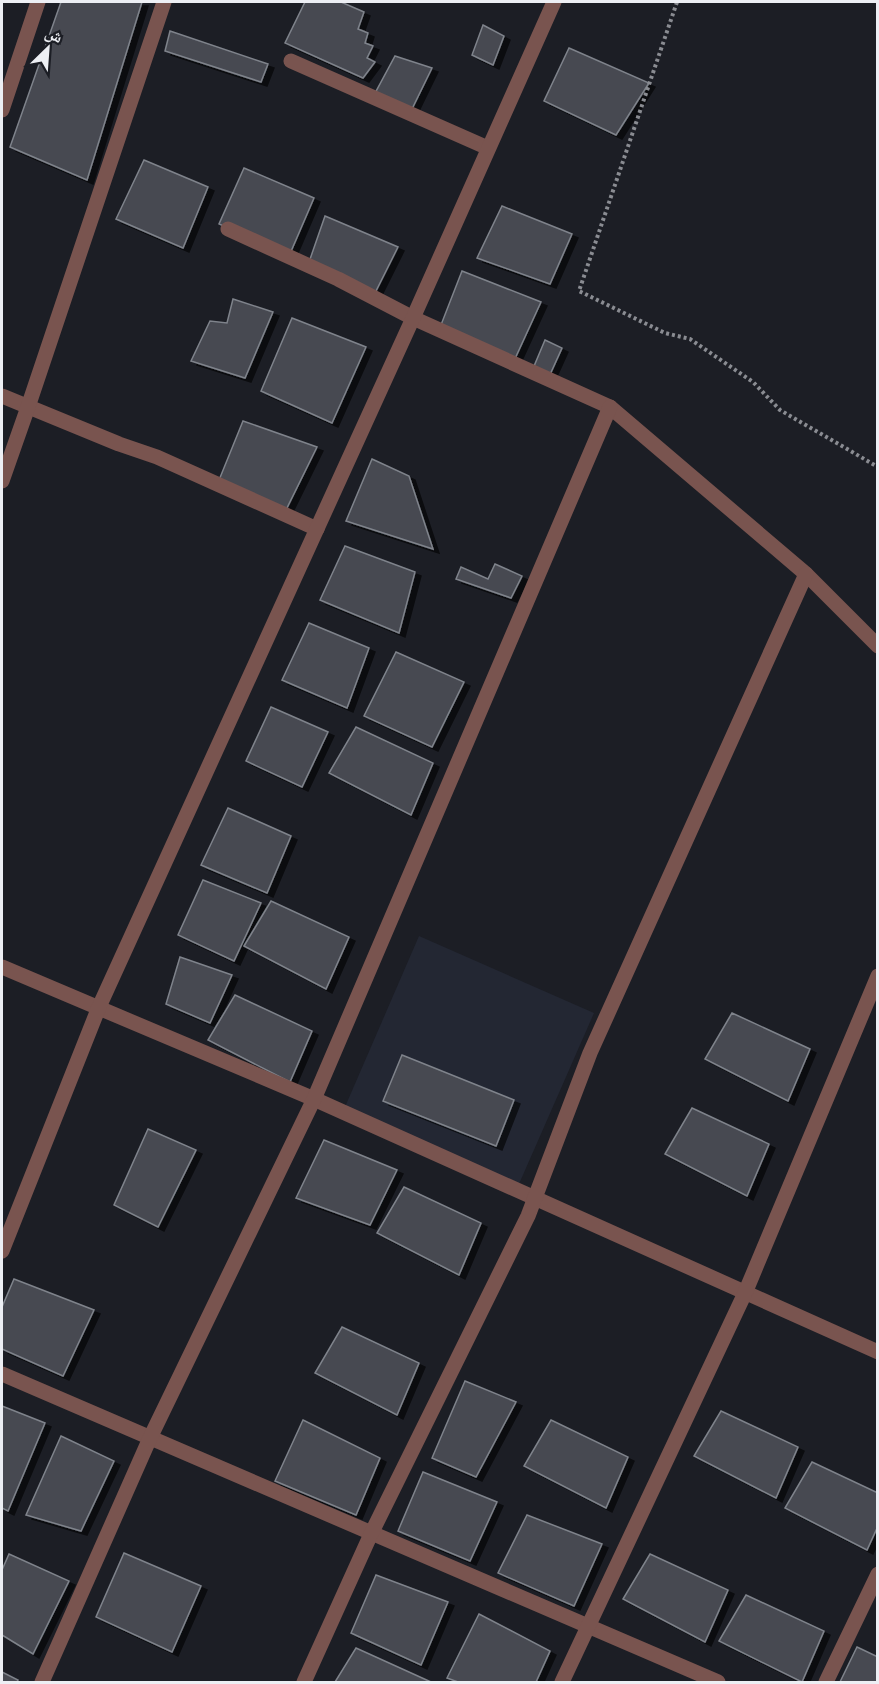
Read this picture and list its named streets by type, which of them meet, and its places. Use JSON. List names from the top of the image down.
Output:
{
  "north": "top right"
}
